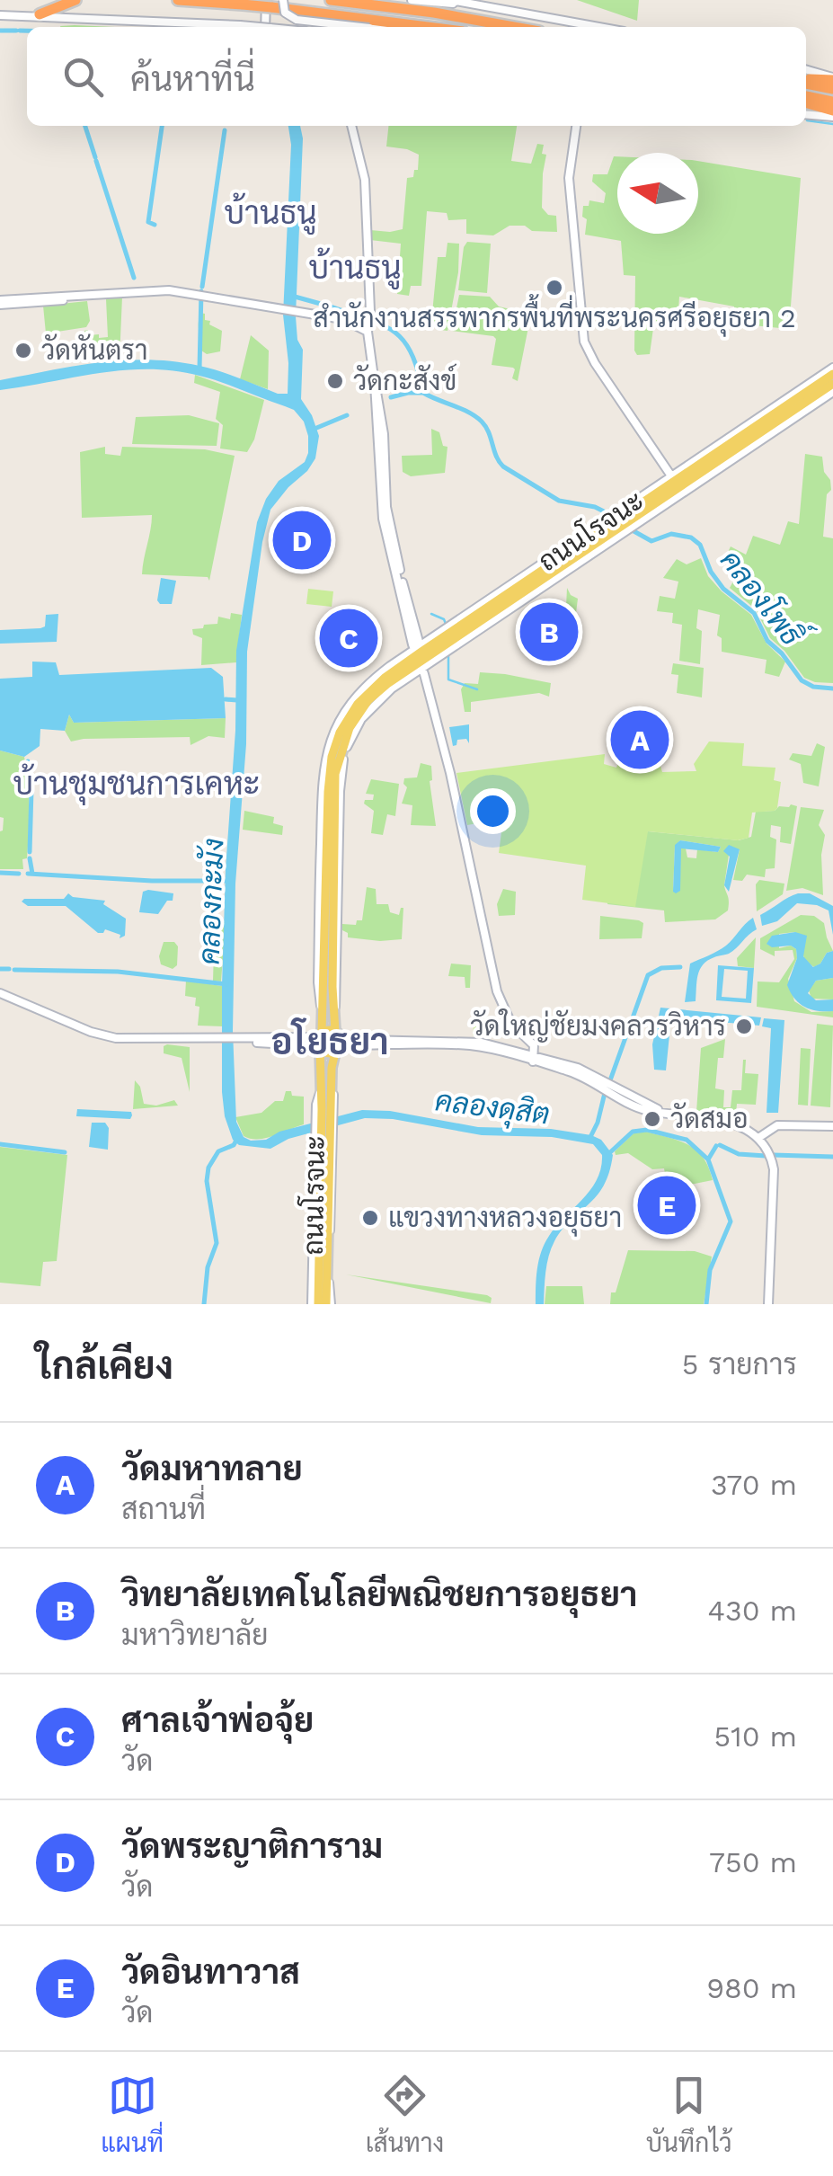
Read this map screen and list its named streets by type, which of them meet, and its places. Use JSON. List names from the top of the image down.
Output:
{
  "streets": {
    "main road": ["ถนนโรจนะ"]
  },
  "districts": [
    "บ้านธนู",
    "บ้านธนู",
    "บ้านชุมชนการเคหะ",
    "อโยธยา"
  ],
  "water": ["คลองโพธิ์", "คลองกะมัง", "คลองดุสิต"],
  "places": [
    "สำนักงานสรรพากรพื้นที่พระนครศรีอยุธยา 2",
    "วัดหันตรา",
    "วัดกะสังข์",
    "วัดใหญ่ชัยมงคลวรวิหาร",
    "วัดสมอ",
    "แขวงทางหลวงอยุธยา"
  ],
  "north": "left",
  "page": {
    "search": "ค้นหาที่นี่",
    "pins": [
      "D",
      "B",
      "C",
      "A",
      "E"
    ],
    "heading": ["ใกล้เคียง", "5 รายการ"],
    "list": [
      {
        "mark": "A",
        "name": "วัดมหาทลาย",
        "note": "สถานที่",
        "value": "370 m"
      },
      {
        "mark": "B",
        "name": "วิทยาลัยเทคโนโลยีพณิชยการอยุธยา",
        "note": "มหาวิทยาลัย",
        "value": "430 m"
      },
      {
        "mark": "C",
        "name": "ศาลเจ้าพ่อจุ้ย",
        "note": "วัด",
        "value": "510 m"
      },
      {
        "mark": "D",
        "name": "วัดพระญาติการาม",
        "note": "วัด",
        "value": "750 m"
      },
      {
        "mark": "E",
        "name": "วัดอินทาวาส",
        "note": "วัด",
        "value": "980 m"
      }
    ],
    "nav": ["แผนที่", "เส้นทาง", "บันทึกไว้"]
  }
}
